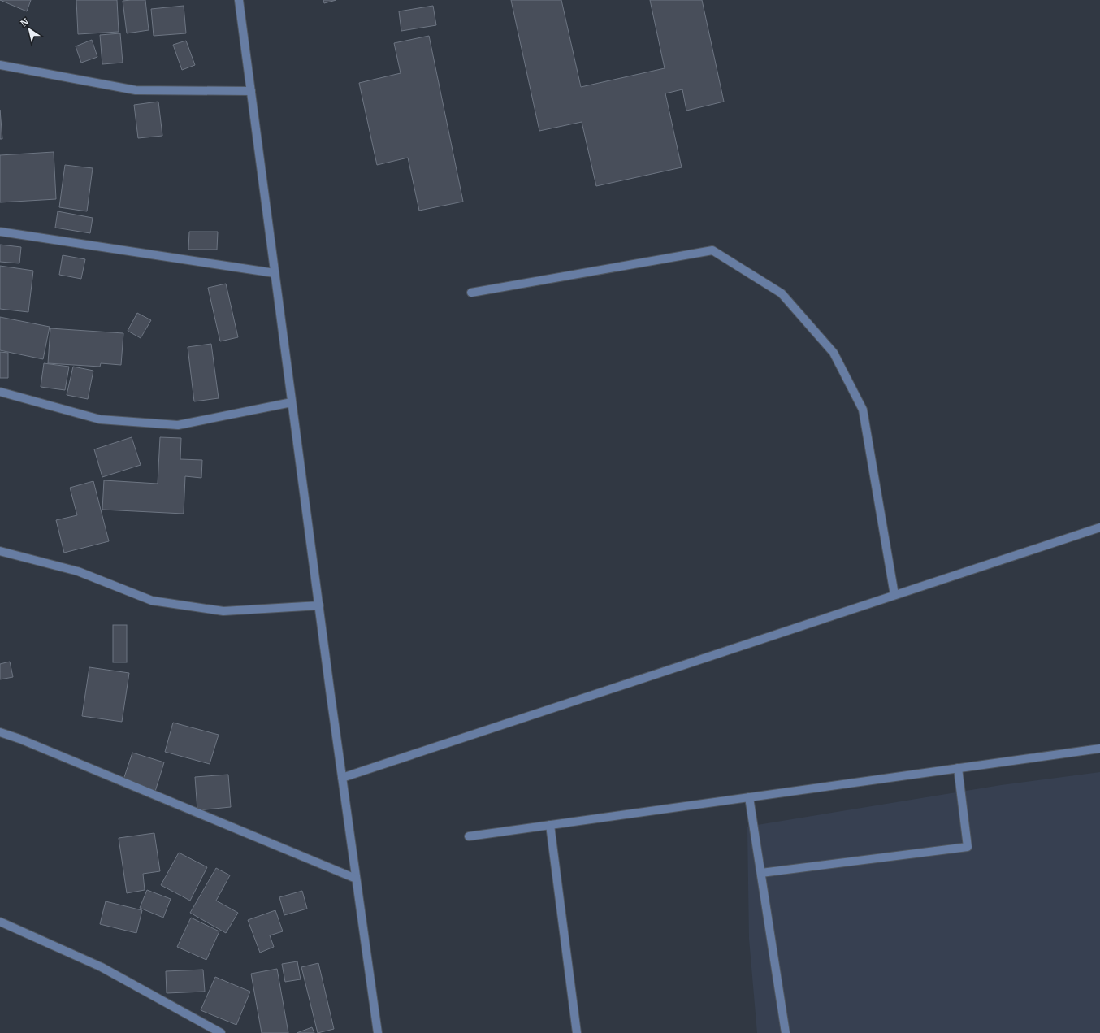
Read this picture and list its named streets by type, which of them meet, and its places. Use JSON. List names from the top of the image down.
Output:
{
  "north": "top left"
}
